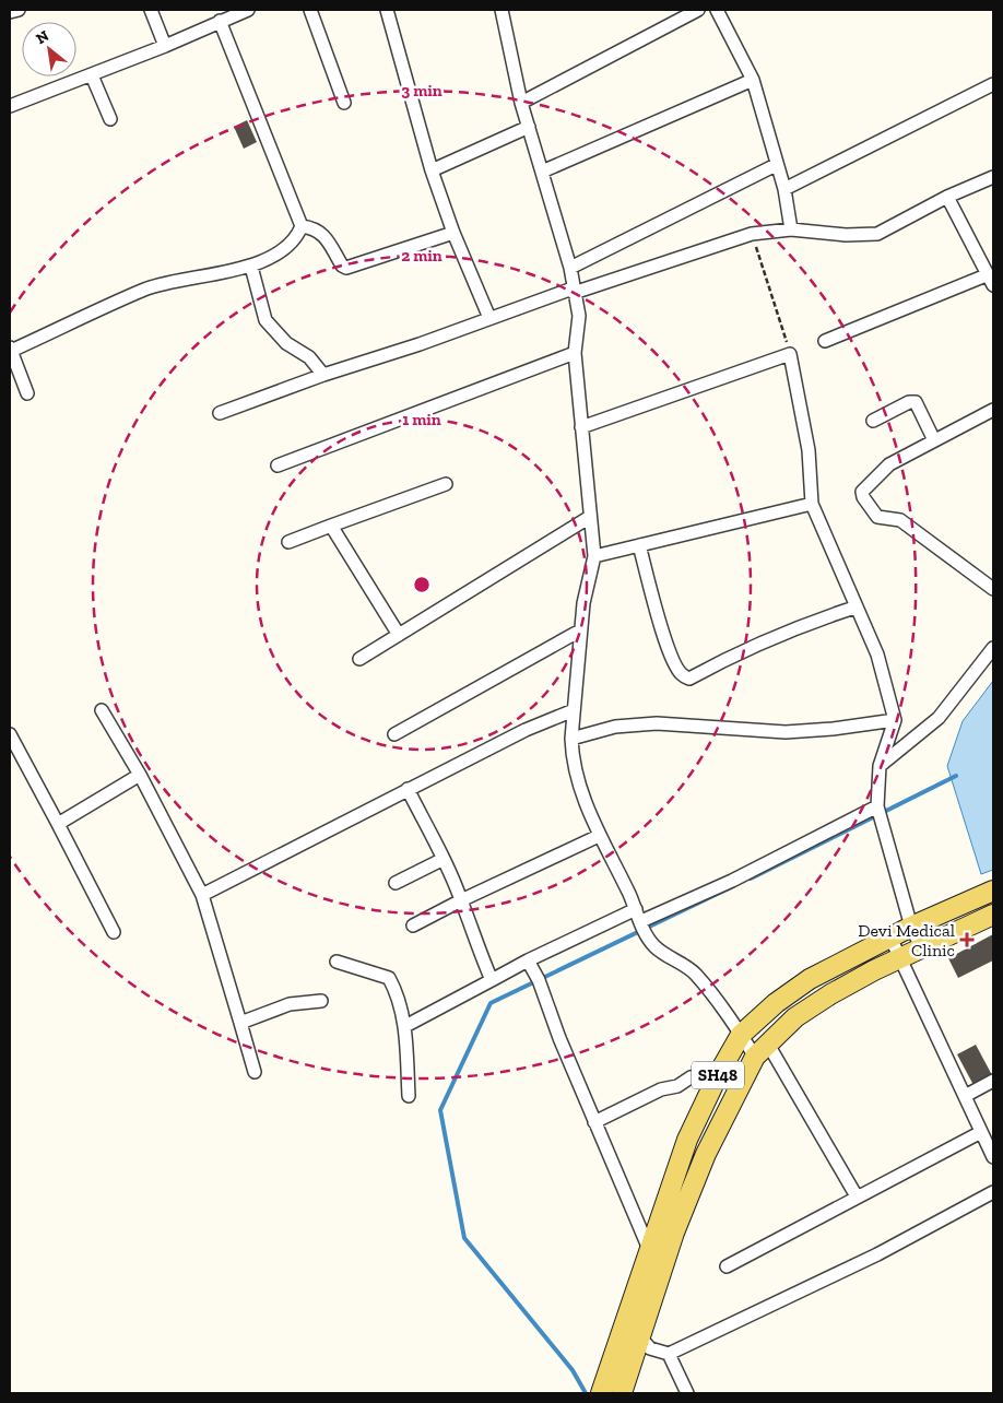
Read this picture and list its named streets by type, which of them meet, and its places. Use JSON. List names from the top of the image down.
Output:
{
  "streets": {
    "main road": ["SH48"]
  },
  "places": {
    "health": ["Devi Medical Clinic"]
  },
  "north": "top left",
  "rings": ["3 min", "2 min", "1 min"]
}
